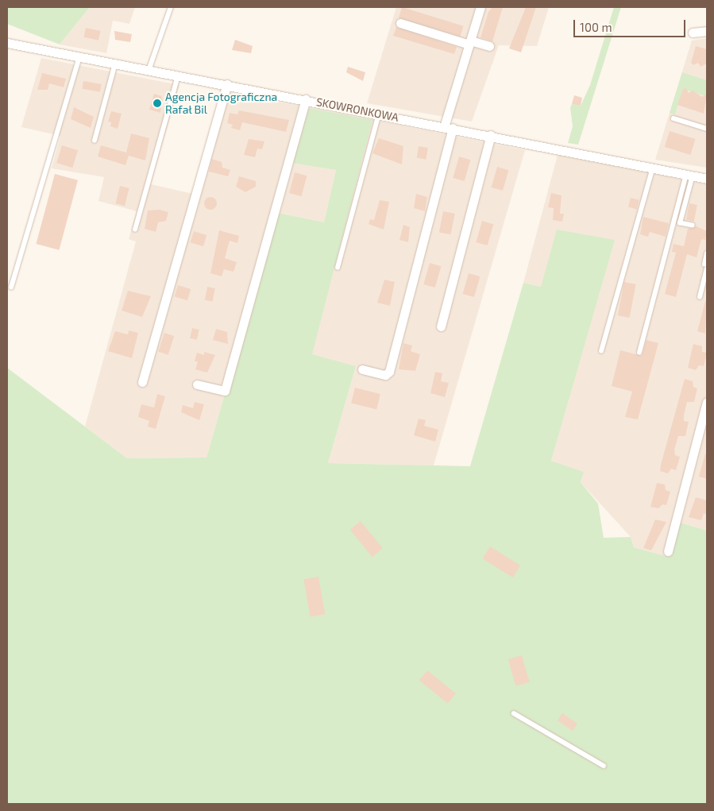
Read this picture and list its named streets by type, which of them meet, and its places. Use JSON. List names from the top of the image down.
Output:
{
  "streets": {
    "street": ["SKOWRONKOWA"]
  },
  "places": ["Agencja Fotograficzna Rafał Bil"],
  "scale_bar": "100 m"
}
